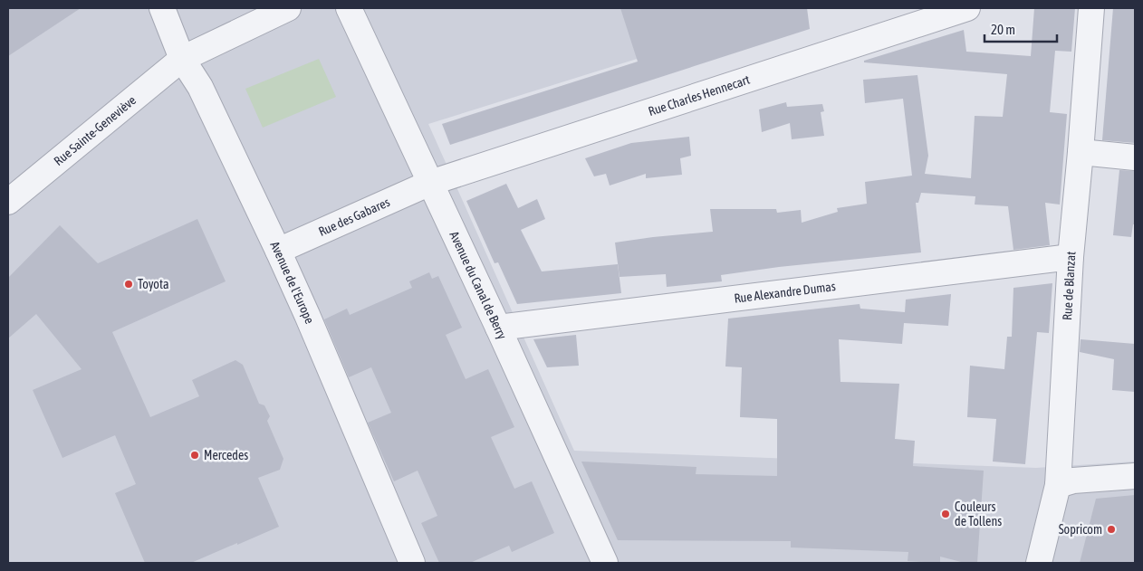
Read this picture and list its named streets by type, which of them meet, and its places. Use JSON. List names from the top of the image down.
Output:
{
  "streets": {
    "street": [
      "Rue Charles Hennecart",
      "Rue Sainte-Geneviève",
      "Rue des Gabares",
      "Avenue de l'Europe",
      "Avenue du Canal de Berry",
      "Rue de Blanzat",
      "Rue Alexandre Dumas"
    ]
  },
  "crossings": [
    ["Rue Charles Hennecart", "Rue des Gabares"],
    ["Rue Charles Hennecart", "Avenue du Canal de Berry"],
    ["Rue Sainte-Geneviève", "Avenue de l'Europe"],
    ["Rue des Gabares", "Avenue de l'Europe"],
    ["Rue des Gabares", "Avenue du Canal de Berry"],
    ["Avenue du Canal de Berry", "Rue Alexandre Dumas"],
    ["Rue de Blanzat", "Rue Alexandre Dumas"]
  ],
  "places": [
    "Toyota",
    "Mercedes",
    "Couleurs de Tollens",
    "Sopricom"
  ],
  "scale_bar": "20 m"
}
